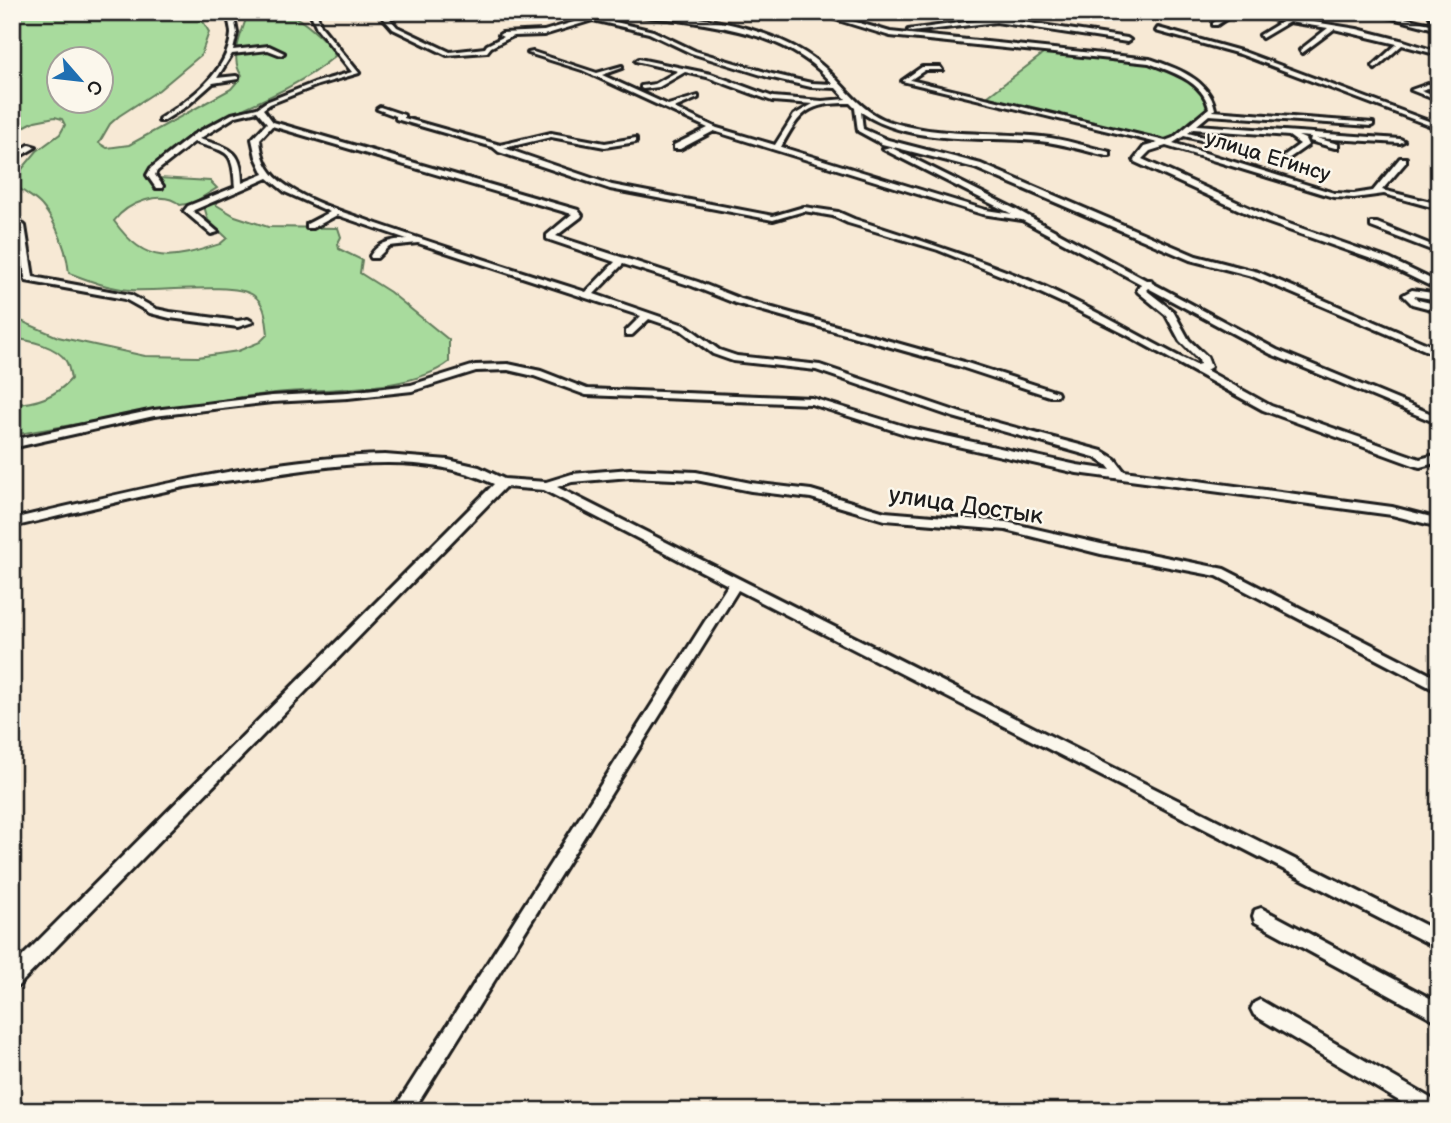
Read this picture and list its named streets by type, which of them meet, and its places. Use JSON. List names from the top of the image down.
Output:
{
  "streets": {
    "street": ["улица Егинсу", "улица Достык"]
  },
  "north": "bottom right"
}
